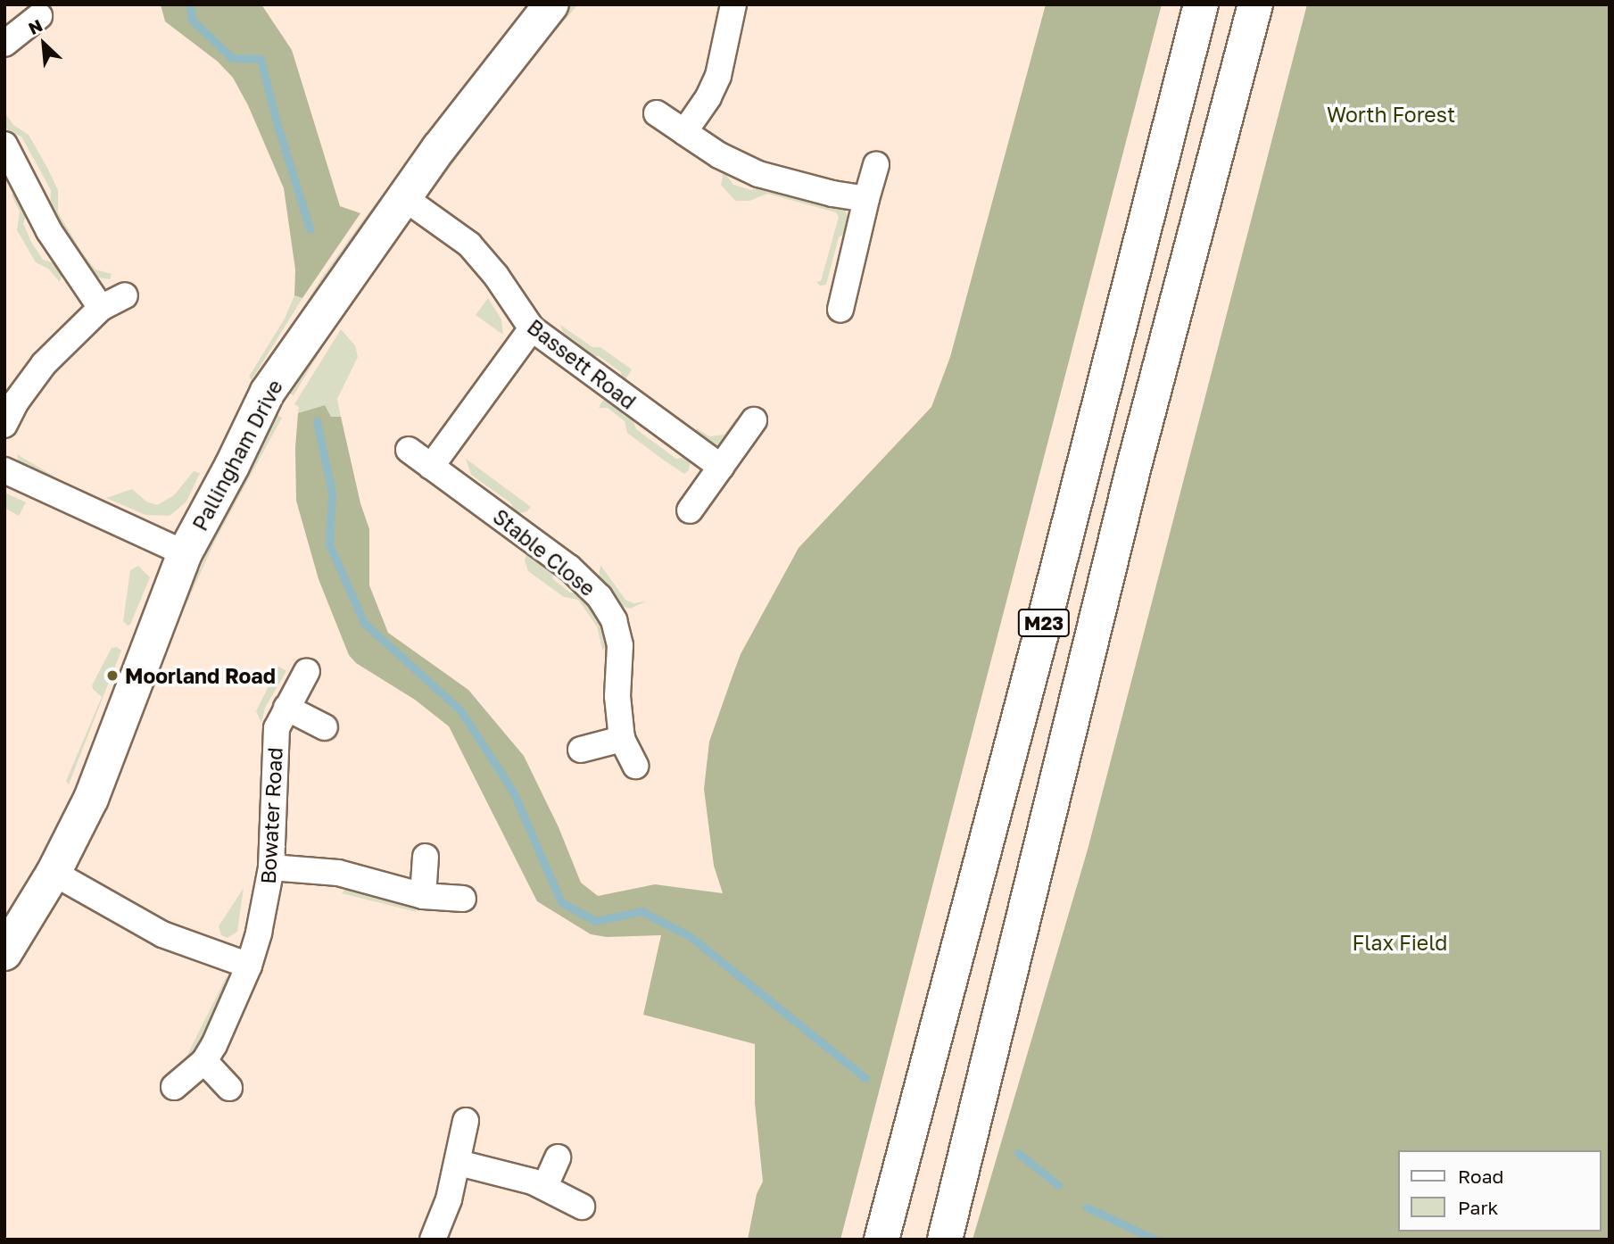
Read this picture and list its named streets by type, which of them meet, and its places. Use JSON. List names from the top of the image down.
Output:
{
  "streets": {
    "main road": ["Pallingham Drive", "M23"],
    "street": ["Bassett Road", "Stable Close", "Bowater Road"]
  },
  "crossings": [
    ["Bassett Road", "Pallingham Drive"]
  ],
  "parks": ["Worth Forest", "Flax Field"],
  "places": ["Moorland Road"],
  "legend": ["Road", "Park"],
  "north": "top left"
}
